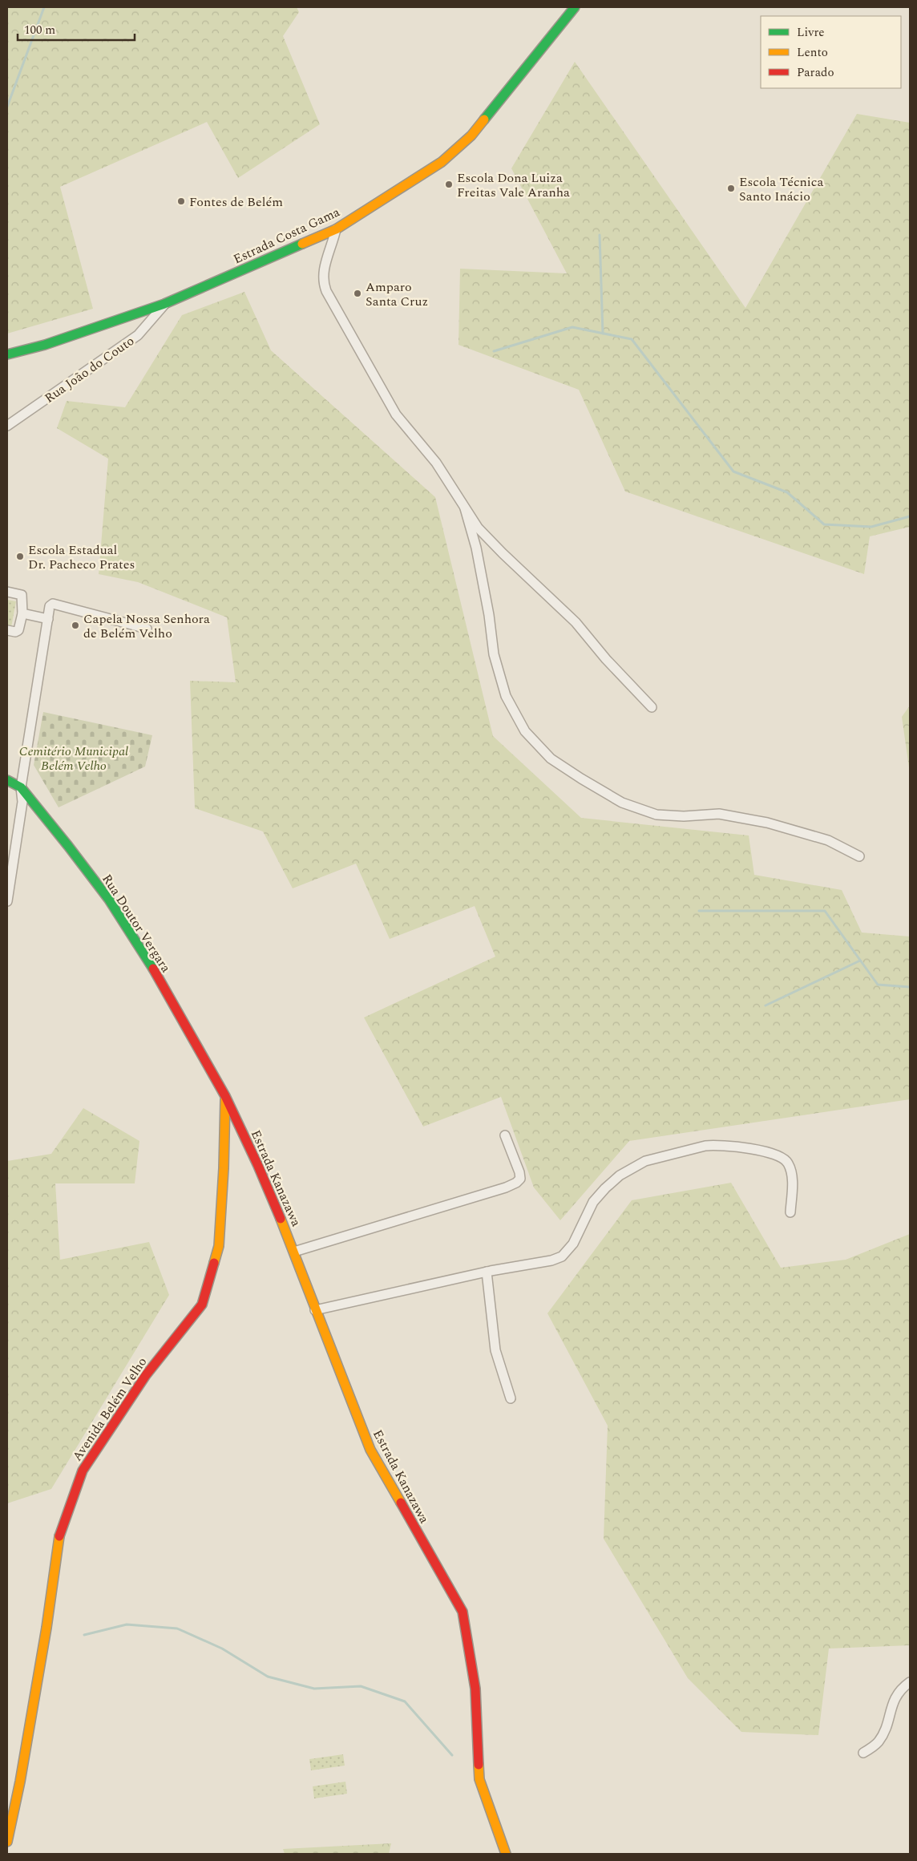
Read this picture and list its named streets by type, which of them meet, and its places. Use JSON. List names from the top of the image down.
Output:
{
  "streets": {
    "main road": [
      "Estrada Costa Gama",
      "Rua Doutor Vergara",
      "Estrada Kanazawa",
      "Avenida Belém Velho"
    ],
    "street": ["Rua João do Couto"]
  },
  "crossings": [
    ["Estrada Costa Gama", "Rua João do Couto"],
    ["Rua Doutor Vergara", "Estrada Kanazawa"],
    ["Rua Doutor Vergara", "Avenida Belém Velho"],
    ["Estrada Kanazawa", "Avenida Belém Velho"]
  ],
  "parks": ["Cemitério Municipal Belém Velho"],
  "places": [
    "Escola Dona Luiza Freitas Vale Aranha",
    "Escola Técnica Santo Inácio",
    "Fontes de Belém",
    "Amparo Santa Cruz",
    "Escola Estadual Dr. Pacheco Prates",
    "Capela Nossa Senhora de Belém Velho"
  ],
  "legend": ["Livre", "Lento", "Parado"],
  "scale_bar": "100 m"
}
